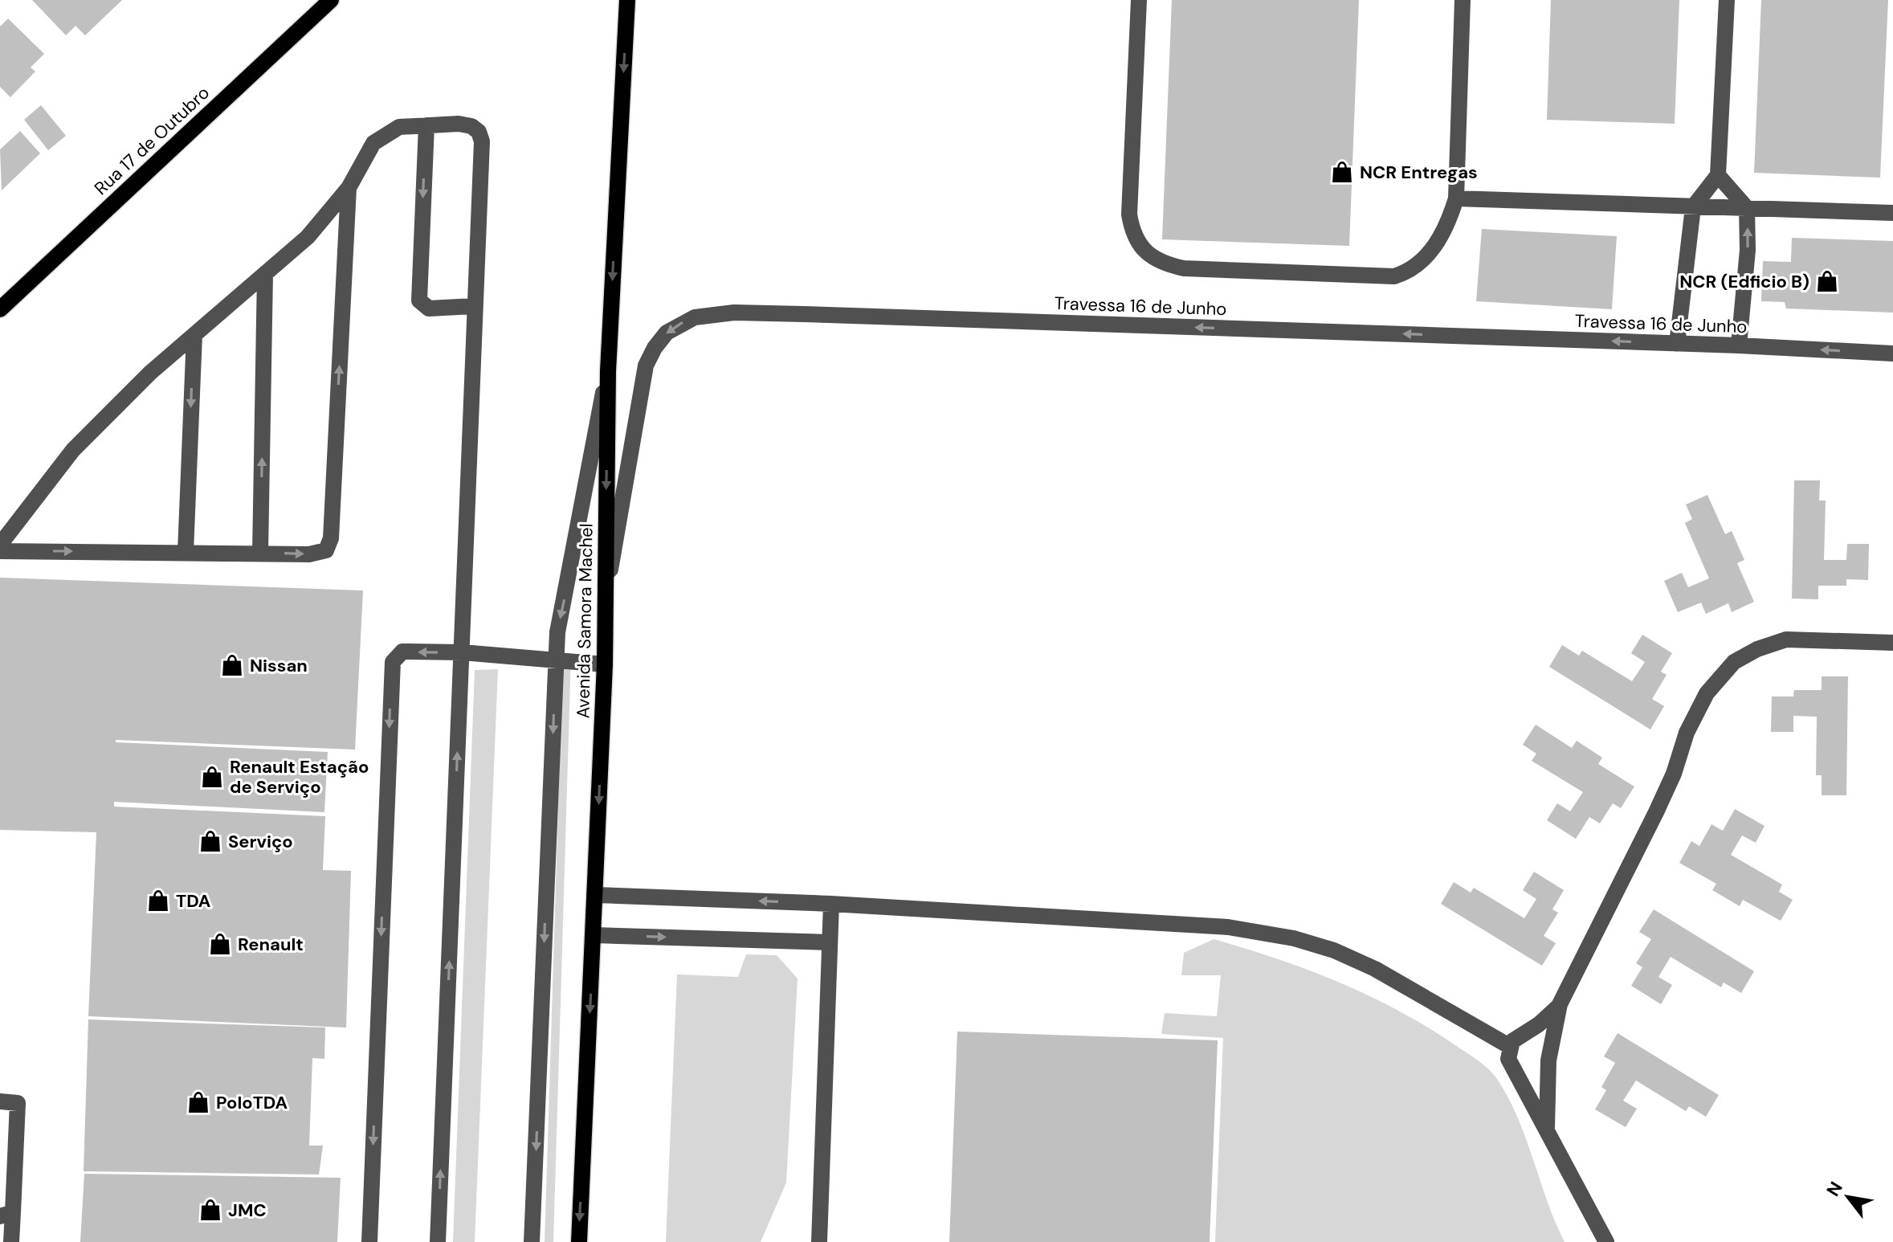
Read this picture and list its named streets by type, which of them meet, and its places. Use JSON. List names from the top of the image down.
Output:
{
  "streets": {
    "main road": ["Rua 17 de Outubro", "Avenida Samora Machel"],
    "street": ["Travessa 16 de Junho"]
  },
  "crossings": [
    ["Travessa 16 de Junho", "Avenida Samora Machel"]
  ],
  "one_way": ["Travessa 16 de Junho", "Avenida Samora Machel"],
  "places": {
    "shop": [
      "NCR Entregas",
      "NCR (Edficio B)",
      "Nissan",
      "Renault Estação de Serviço",
      "Serviço",
      "TDA",
      "Renault",
      "PoloTDA",
      "JMC"
    ]
  },
  "north": "top left"
}
